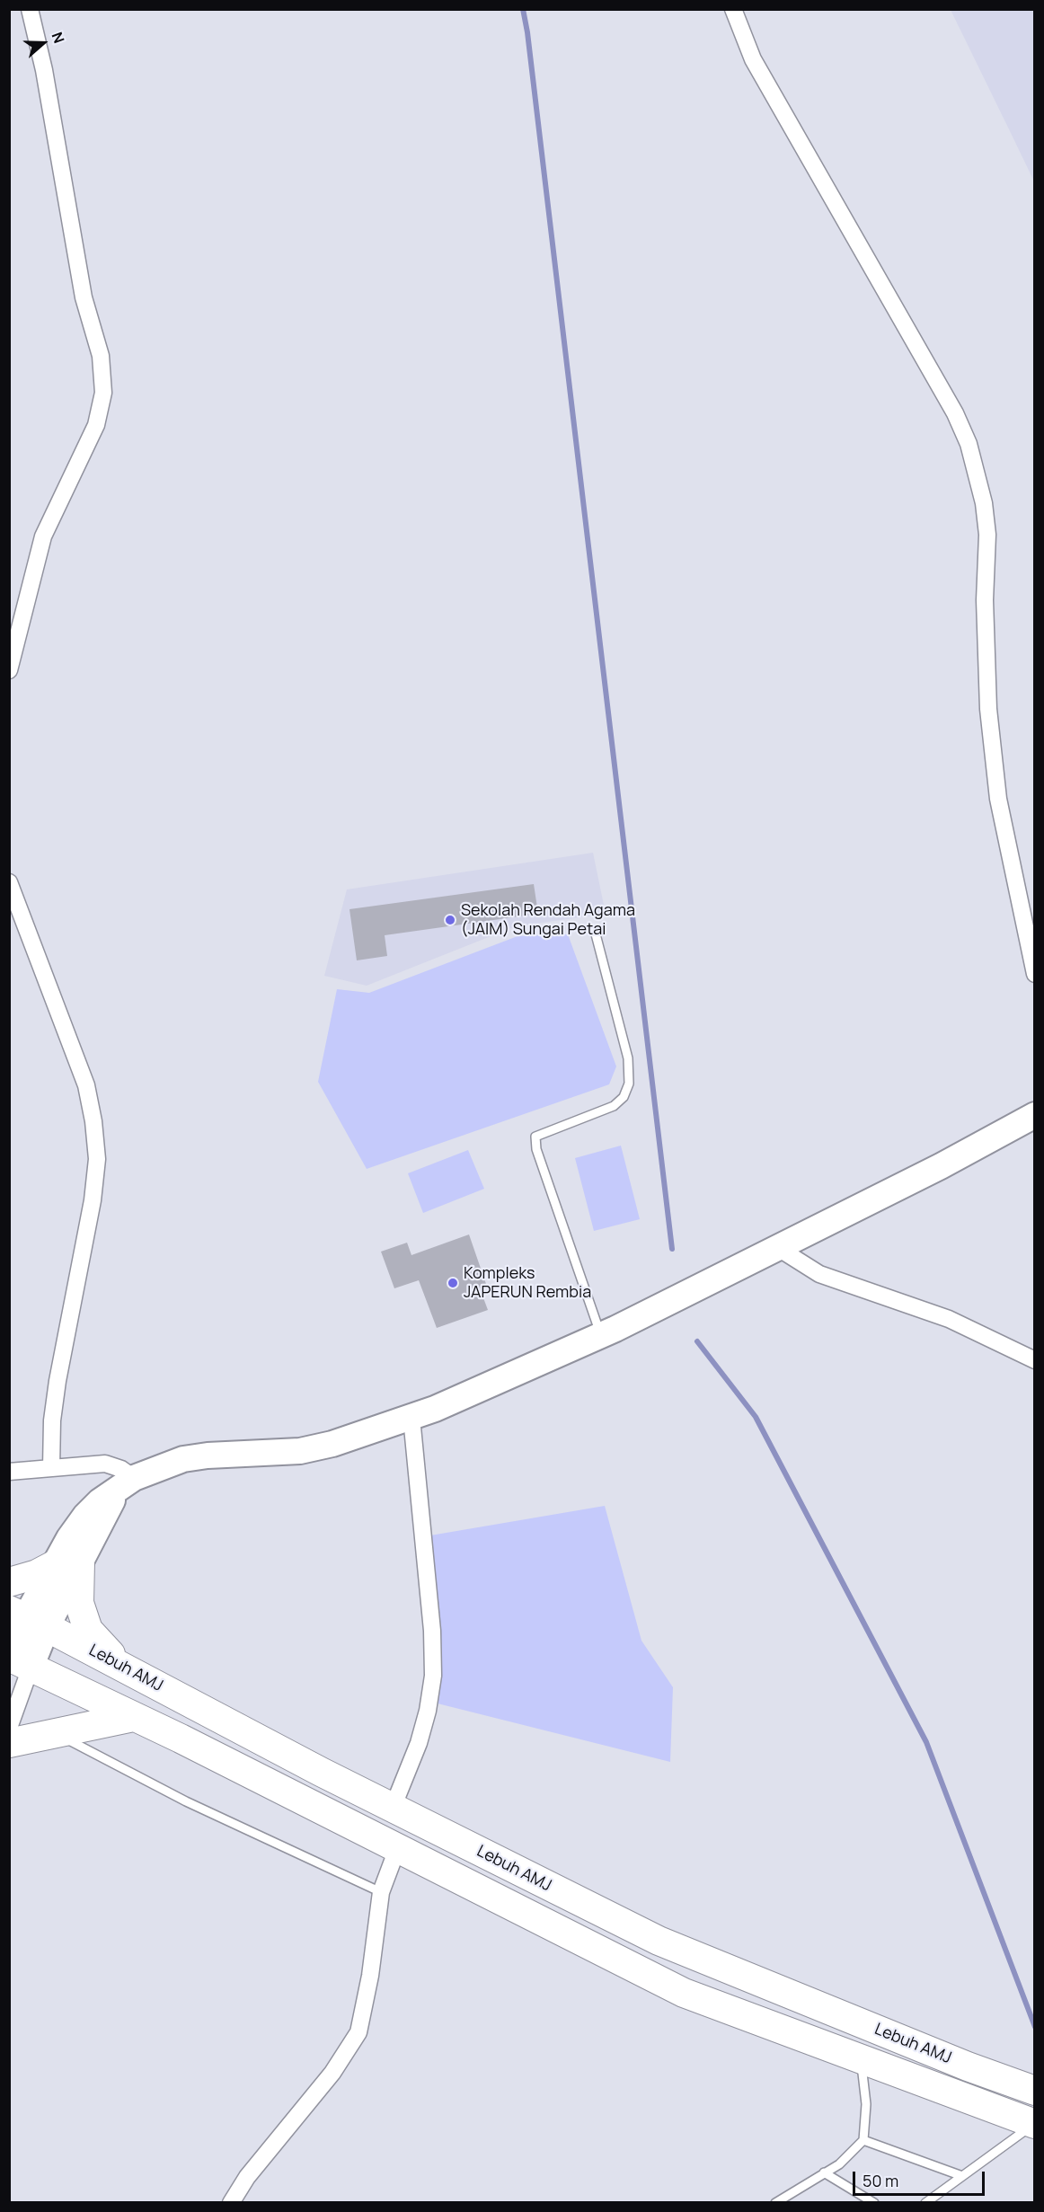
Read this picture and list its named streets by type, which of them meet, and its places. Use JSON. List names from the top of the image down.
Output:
{
  "streets": {
    "highway": ["Lebuh AMJ"]
  },
  "places": ["Sekolah Rendah Agama (JAIM) Sungai Petai", "Kompleks JAPERUN Rembia"],
  "scale_bar": "50 m",
  "north": "right"
}
